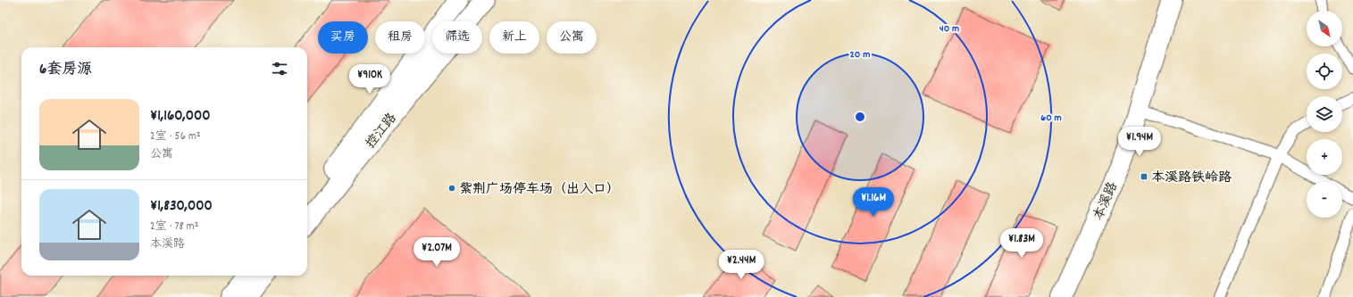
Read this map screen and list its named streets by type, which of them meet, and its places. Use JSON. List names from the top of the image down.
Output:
{
  "streets": {
    "main road": ["控江路", "本溪路"]
  },
  "places": {
    "transit": ["本溪路铁岭路"],
    "other": ["紫荆广场停车场（出入口）"]
  },
  "north": "bottom right",
  "page": {
    "map_buttons": ["+", "−"],
    "chip": [
      "买房",
      "租房",
      "筛选",
      "新上",
      "公寓"
    ],
    "heading": "6套房源",
    "price": [
      "¥910K",
      "¥1.94M",
      "¥1.16M",
      "¥1.83M",
      "¥2.07M",
      "¥2.44M"
    ],
    "list": [
      {
        "name": "¥1,160,000",
        "note": "2室 · 56 m² · 公寓"
      },
      {
        "name": "¥1,830,000",
        "note": "2室 · 78 m² · 本溪路"
      }
    ]
  },
  "rings": ["40 m", "20 m", "60 m"]
}
